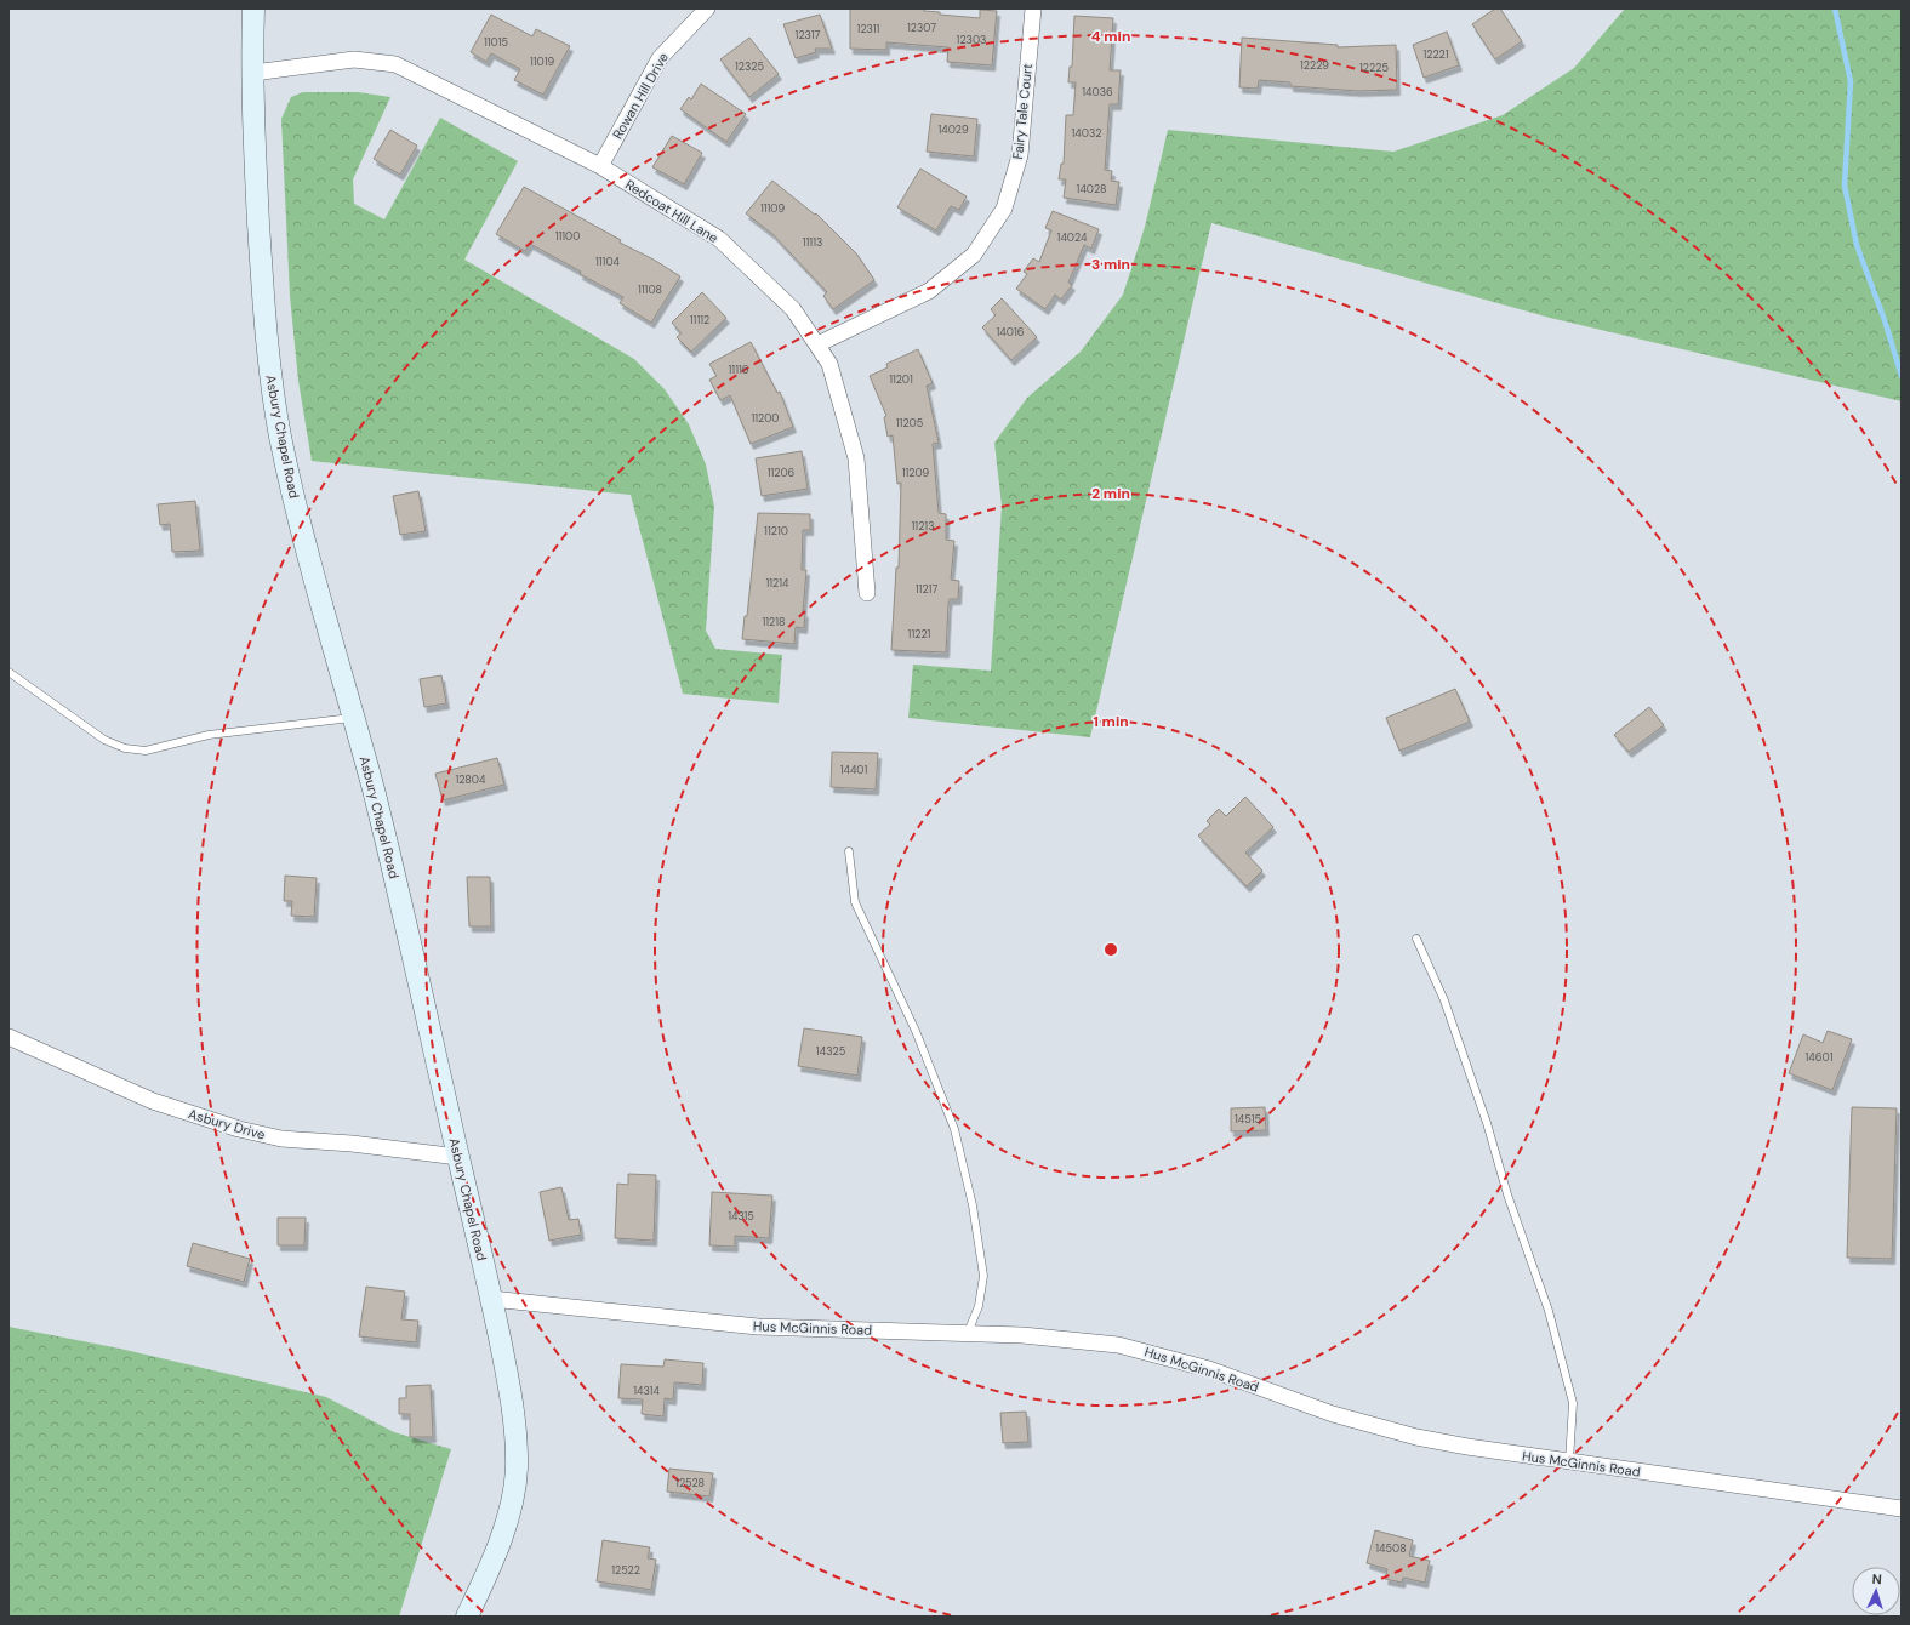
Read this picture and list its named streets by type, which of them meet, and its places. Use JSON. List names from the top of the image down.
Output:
{
  "streets": {
    "main road": ["Asbury Chapel Road"],
    "street": [
      "Rowan Hill Drive",
      "Fairy Tale Court",
      "Redcoat Hill Lane",
      "Asbury Drive",
      "Hus McGinnis Road"
    ]
  },
  "crossings": [
    ["Rowan Hill Drive", "Redcoat Hill Lane"],
    ["Fairy Tale Court", "Redcoat Hill Lane"],
    ["Redcoat Hill Lane", "Asbury Chapel Road"],
    ["Asbury Chapel Road", "Asbury Drive"],
    ["Asbury Chapel Road", "Hus McGinnis Road"]
  ],
  "house_numbers": [
    "12307",
    "12311",
    "12317",
    "12303",
    "11015",
    "12221",
    "11019",
    "12229",
    "12325",
    "12225",
    "14036",
    "14029",
    "14032",
    "14028",
    "11109",
    "11100",
    "14024",
    "11113",
    "11104",
    "11108",
    "11112",
    "14016",
    "11116",
    "11201",
    "11200",
    "11205",
    "11206",
    "11209",
    "11213",
    "11210",
    "11214",
    "11217",
    "11218",
    "11221",
    "14401",
    "12804",
    "14325",
    "14601",
    "14515",
    "14315",
    "14314",
    "12528",
    "14508",
    "12522"
  ],
  "north": "top",
  "rings": [
    "4 min",
    "3 min",
    "2 min",
    "1 min"
  ]
}
